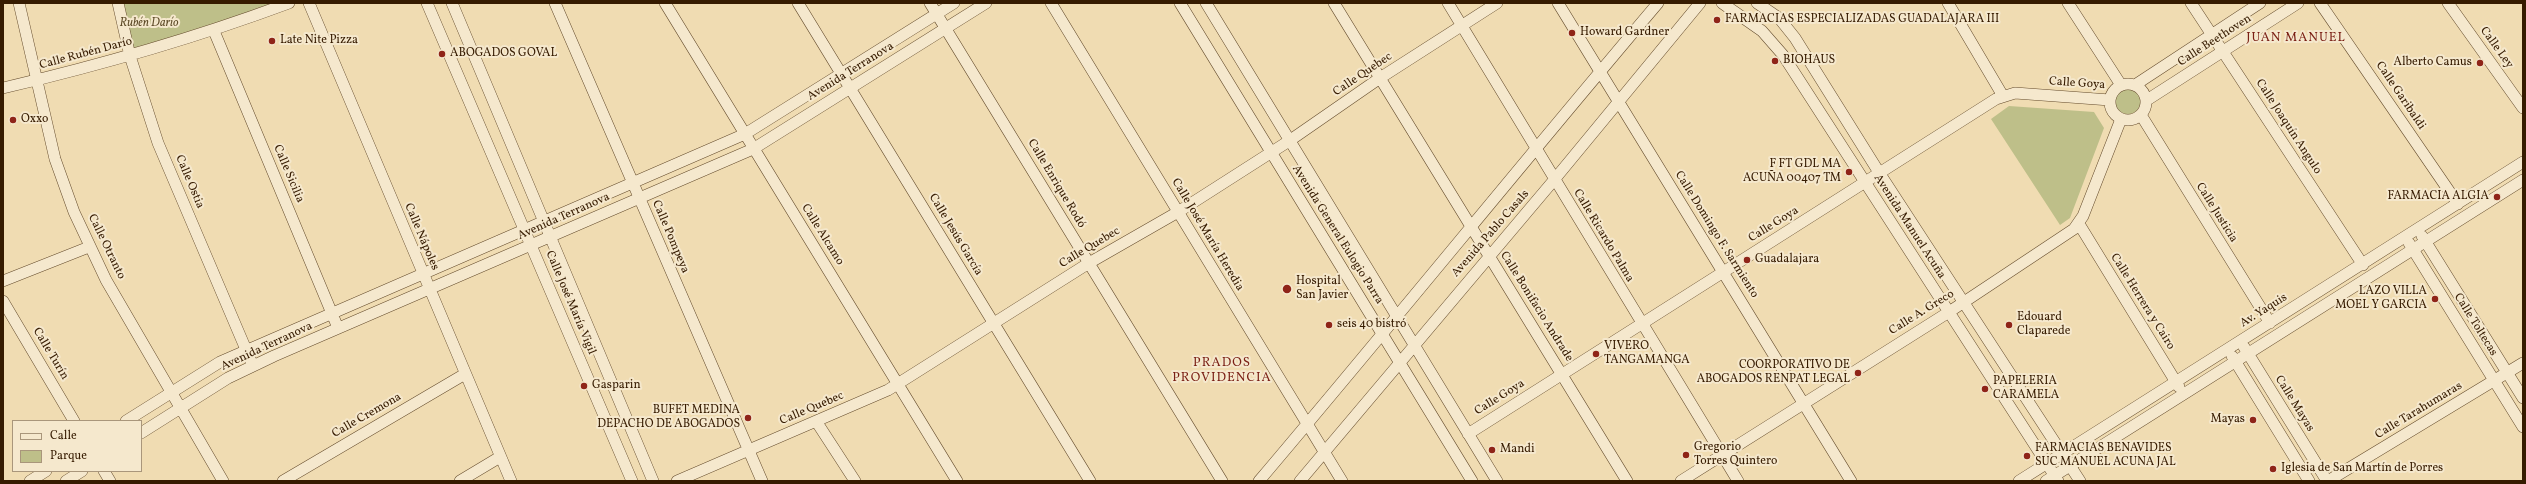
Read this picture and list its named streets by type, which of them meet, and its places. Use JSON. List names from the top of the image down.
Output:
{
  "streets": {
    "street": [
      "Calle Beethoven",
      "Calle Ley",
      "Calle Rubén Darío",
      "Avenida Terranova",
      "Calle Quebec",
      "Calle Goya",
      "Calle Garibaldi",
      "Calle Joaquín Angulo",
      "Calle Sicilia",
      "Calle Ostia",
      "Calle Enrique Rodó",
      "Calle Justicia",
      "Avenida Manuel Acuña",
      "Avenida Pablo Casals",
      "Calle Alcamo",
      "Calle Jesús García",
      "Calle José María Heredia",
      "Avenida General Eulogio Parra",
      "Calle Domingo F. Sarmiento",
      "Calle Ricardo Palma",
      "Calle Nápoles",
      "Calle Pompeya",
      "Calle Otranto",
      "Calle Herrera y Cairo",
      "Calle José María Vigil",
      "Calle Bonifacio Andrade",
      "Av. Yaquis",
      "Calle A. Greco",
      "Calle Toltecas",
      "Calle Turín",
      "Calle Mayas",
      "Calle Tarahumaras",
      "Calle Cremona"
    ]
  },
  "crossings": [
    ["Calle Beethoven", "Calle Goya"],
    ["Calle Beethoven", "Calle Joaquín Angulo"],
    ["Calle Beethoven", "Calle Justicia"],
    ["Calle Beethoven", "Calle A. Greco"],
    ["Calle Rubén Darío", "Calle Sicilia"],
    ["Calle Rubén Darío", "Calle Ostia"],
    ["Calle Rubén Darío", "Calle Otranto"],
    ["Avenida Terranova", "Calle Sicilia"],
    ["Avenida Terranova", "Calle Ostia"],
    ["Avenida Terranova", "Calle Enrique Rodó"],
    ["Avenida Terranova", "Calle Alcamo"],
    ["Avenida Terranova", "Calle Jesús García"],
    ["Avenida Terranova", "Calle Nápoles"],
    ["Avenida Terranova", "Calle Pompeya"],
    ["Avenida Terranova", "Calle Otranto"],
    ["Avenida Terranova", "Calle José María Vigil"],
    ["Calle Quebec", "Calle Enrique Rodó"],
    ["Calle Quebec", "Calle Alcamo"],
    ["Calle Quebec", "Calle Jesús García"],
    ["Calle Quebec", "Calle José María Heredia"],
    ["Calle Quebec", "Avenida General Eulogio Parra"],
    ["Calle Quebec", "Calle Ricardo Palma"],
    ["Calle Quebec", "Calle Pompeya"],
    ["Calle Quebec", "Calle Bonifacio Andrade"],
    ["Calle Goya", "Calle Justicia"],
    ["Calle Goya", "Avenida Manuel Acuña"],
    ["Calle Goya", "Avenida General Eulogio Parra"],
    ["Calle Goya", "Calle Domingo F. Sarmiento"],
    ["Calle Goya", "Calle Ricardo Palma"],
    ["Calle Goya", "Calle Bonifacio Andrade"],
    ["Calle Goya", "Calle A. Greco"],
    ["Calle Garibaldi", "Av. Yaquis"],
    ["Calle Joaquín Angulo", "Av. Yaquis"],
    ["Calle Justicia", "Av. Yaquis"],
    ["Calle Justicia", "Calle A. Greco"],
    ["Avenida Manuel Acuña", "Av. Yaquis"],
    ["Avenida Manuel Acuña", "Calle A. Greco"],
    ["Avenida Pablo Casals", "Calle José María Heredia"],
    ["Avenida Pablo Casals", "Avenida General Eulogio Parra"],
    ["Avenida Pablo Casals", "Calle Domingo F. Sarmiento"],
    ["Avenida Pablo Casals", "Calle Ricardo Palma"],
    ["Avenida Pablo Casals", "Calle Bonifacio Andrade"],
    ["Calle Domingo F. Sarmiento", "Calle A. Greco"],
    ["Calle Ricardo Palma", "Calle A. Greco"],
    ["Calle Nápoles", "Calle Cremona"],
    ["Calle Herrera y Cairo", "Av. Yaquis"],
    ["Calle Herrera y Cairo", "Calle A. Greco"],
    ["Av. Yaquis", "Calle Toltecas"],
    ["Av. Yaquis", "Calle Mayas"],
    ["Calle Toltecas", "Calle Tarahumaras"],
    ["Calle Mayas", "Calle Tarahumaras"]
  ],
  "districts": ["JUAN MANUEL", "PRADOS PROVIDENCIA"],
  "parks": ["Rubén Darío"],
  "places": [
    "FARMACIAS ESPECIALIZADAS GUADALAJARA III",
    "Howard Gardner",
    "Late Nite Pizza",
    "ABOGADOS GOVAL",
    "BIOHAUS",
    "Alberto Camus",
    "Oxxo",
    "F FT GDL MA ACUÑA 00407 TM",
    "FARMACIA ALGIA",
    "Guadalajara",
    "Hospital San Javier",
    "LAZO VILLA MOEL Y GARCIA",
    "seis 40 bistró",
    "Edouard Claparede",
    "VIVERO TANGAMANGA",
    "COORPORATIVO DE ABOGADOS RENPAT LEGAL",
    "Gasparin",
    "PAPELERIA CARAMELA",
    "BUFET MEDINA DEPACHO DE ABOGADOS",
    "Mayas",
    "Mandi",
    "Gregorio Torres Quintero",
    "FARMACIAS BENAVIDES SUC MANUEL ACUNA JAL",
    "Iglesia de San Martín de Porres"
  ],
  "legend": ["Calle", "Parque"]
}
